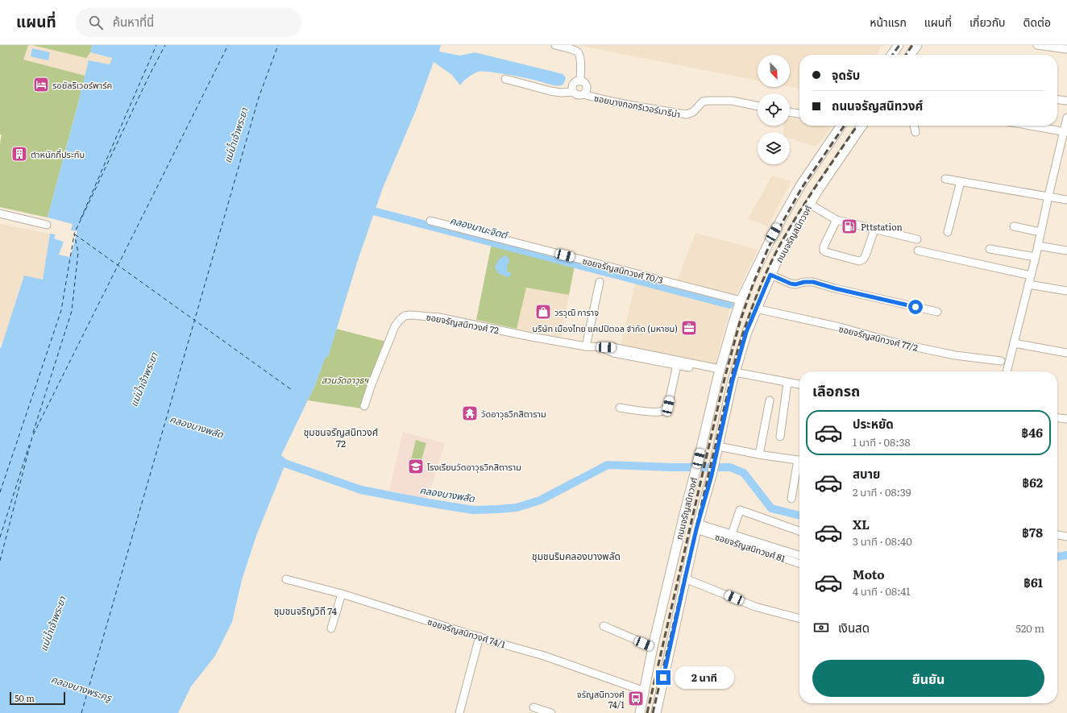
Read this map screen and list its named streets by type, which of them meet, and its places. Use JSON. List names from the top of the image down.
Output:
{
  "streets": {
    "main road": ["ถนนจรัญสนิทวงศ์"],
    "street": [
      "ซอยบางกอกริเวอร์มารีน่า",
      "ซอยจรัญสนิทวงศ์ 70/3",
      "ซอยจรัญสนิทวงศ์ 72",
      "ซอยจรัญสนิทวงศ์ 77/2",
      "ซอยจรัญสนิทวงศ์ 81",
      "ซอยจรัญสนิทวงศ์ 74/1"
    ]
  },
  "crossings": [
    ["ถนนจรัญสนิทวงศ์", "ซอยจรัญสนิทวงศ์ 70/3"],
    ["ถนนจรัญสนิทวงศ์", "ซอยจรัญสนิทวงศ์ 72"],
    ["ถนนจรัญสนิทวงศ์", "ซอยจรัญสนิทวงศ์ 77/2"],
    ["ถนนจรัญสนิทวงศ์", "ซอยจรัญสนิทวงศ์ 81"],
    ["ถนนจรัญสนิทวงศ์", "ซอยจรัญสนิทวงศ์ 74/1"]
  ],
  "districts": ["ชุมชนจรัญสนิทวงศ์ 72", "ชุมชนริมคลองบางพลัด", "ชุมชนจริญวิถี 74"],
  "water": [
    "แม่น้ำเจ้าพระยา",
    "คลองมานะจิตต์",
    "คลองบางพลัด",
    "คลองบางพระครู"
  ],
  "parks": ["สวนวัดอาวุธฯ"],
  "places": {
    "hotel": ["รอยัลริเวอร์พาร์ค"],
    "building": ["ตำหนักที่ประทับ"],
    "fuel station": ["Pttstation"],
    "shop": ["วรวุฒิ การาจ"],
    "office": ["บริษัท เมืองไทย แคปปิตอล จำกัด (มหาชน)"],
    "temple": ["วัดอาวุธวิกสิตาราม"],
    "school or university": ["โรงเรียนวัดอาวุธวิกสิตาราม"],
    "bus stop": ["จรัญสนิทวงศ์ 74/1"]
  },
  "scale_bar": "50 m",
  "north": "bottom right",
  "page": {
    "header": "แผนที่",
    "search": "ค้นหาที่นี่",
    "nav": [
      "หน้าแรก",
      "แผนที่",
      "เกี่ยวกับ",
      "ติดต่อ"
    ],
    "banner": ["จุดรับ", "ถนนจรัญสนิทวงศ์"],
    "heading": "เลือกรถ",
    "list": [
      {
        "name": "ประหยัด",
        "note": "1 นาที · 08:38",
        "value": "฿46"
      },
      {
        "name": "สบาย",
        "note": "2 นาที · 08:39",
        "value": "฿62"
      },
      {
        "name": "XL",
        "note": "3 นาที · 08:40",
        "value": "฿78"
      },
      {
        "name": "Moto",
        "note": "4 นาที · 08:41",
        "value": "฿61"
      }
    ],
    "pay": ["เงินสด", "520 m"],
    "buttons": "ยืนยัน",
    "bubble": "2 นาที",
    "scale": "50 m"
  }
}
